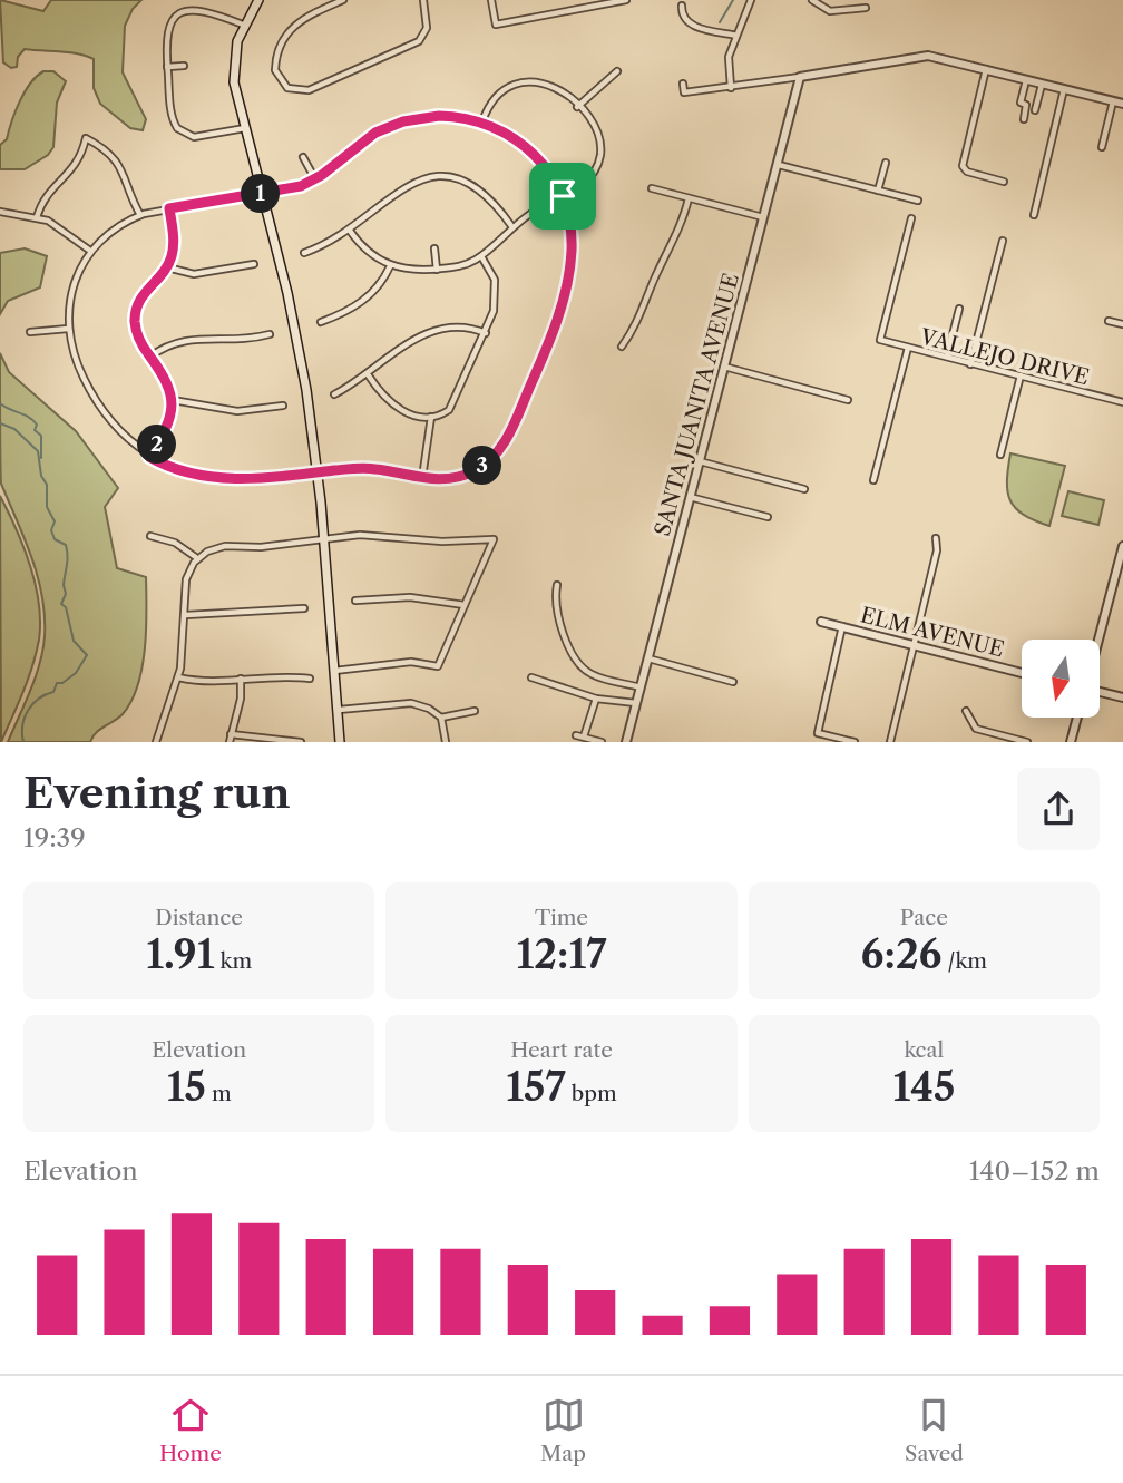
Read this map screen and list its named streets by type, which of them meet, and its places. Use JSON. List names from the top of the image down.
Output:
{
  "streets": {
    "street": ["VALLEJO DRIVE", "SANTA JUANITA AVENUE", "ELM AVENUE"]
  },
  "north": "bottom",
  "page": {
    "pins": ["1", "2", "3"],
    "heading": ["Evening run", "19:39"],
    "stats": [
      ["Distance", "1.91 km"],
      ["Time", "12:17"],
      ["Pace", "6:26 /km"],
      ["Elevation", "15 m"],
      ["Heart rate", "157 bpm"],
      ["kcal", "145"]
    ],
    "chart": ["Elevation", "140–152 m"],
    "tabs": ["Home", "Map", "Saved"]
  }
}
